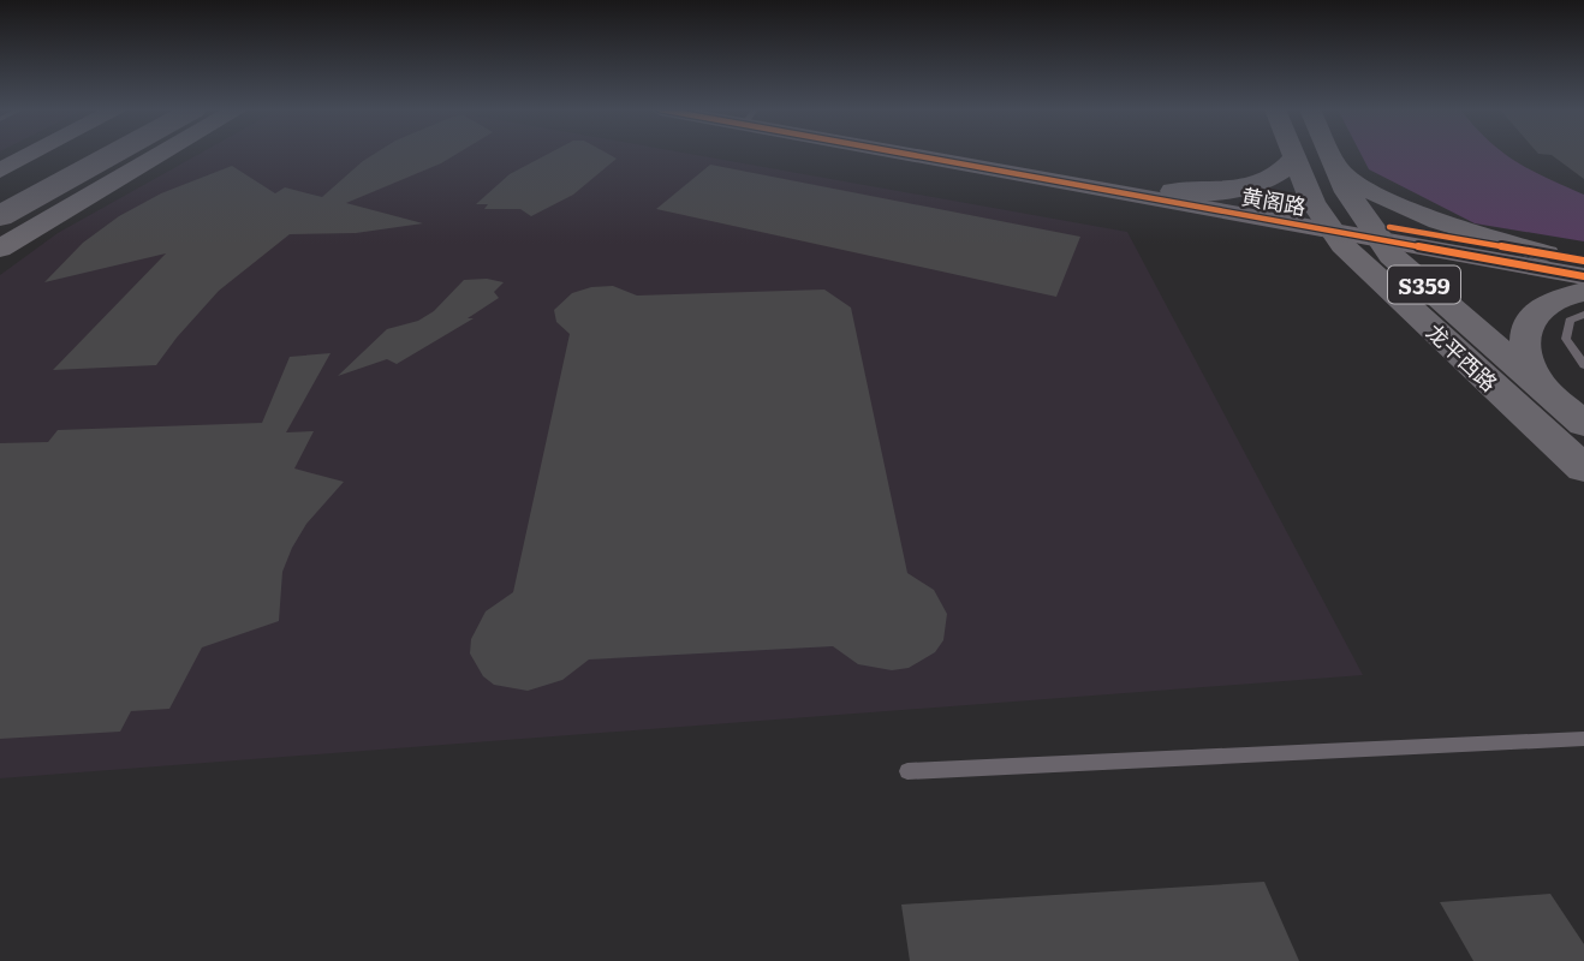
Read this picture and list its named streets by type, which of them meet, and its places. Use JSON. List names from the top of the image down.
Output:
{
  "streets": {
    "main road": ["黄阁路", "S359", "龙平西路"]
  },
  "crossings": [
    ["黄阁路", "龙平西路"]
  ]
}
